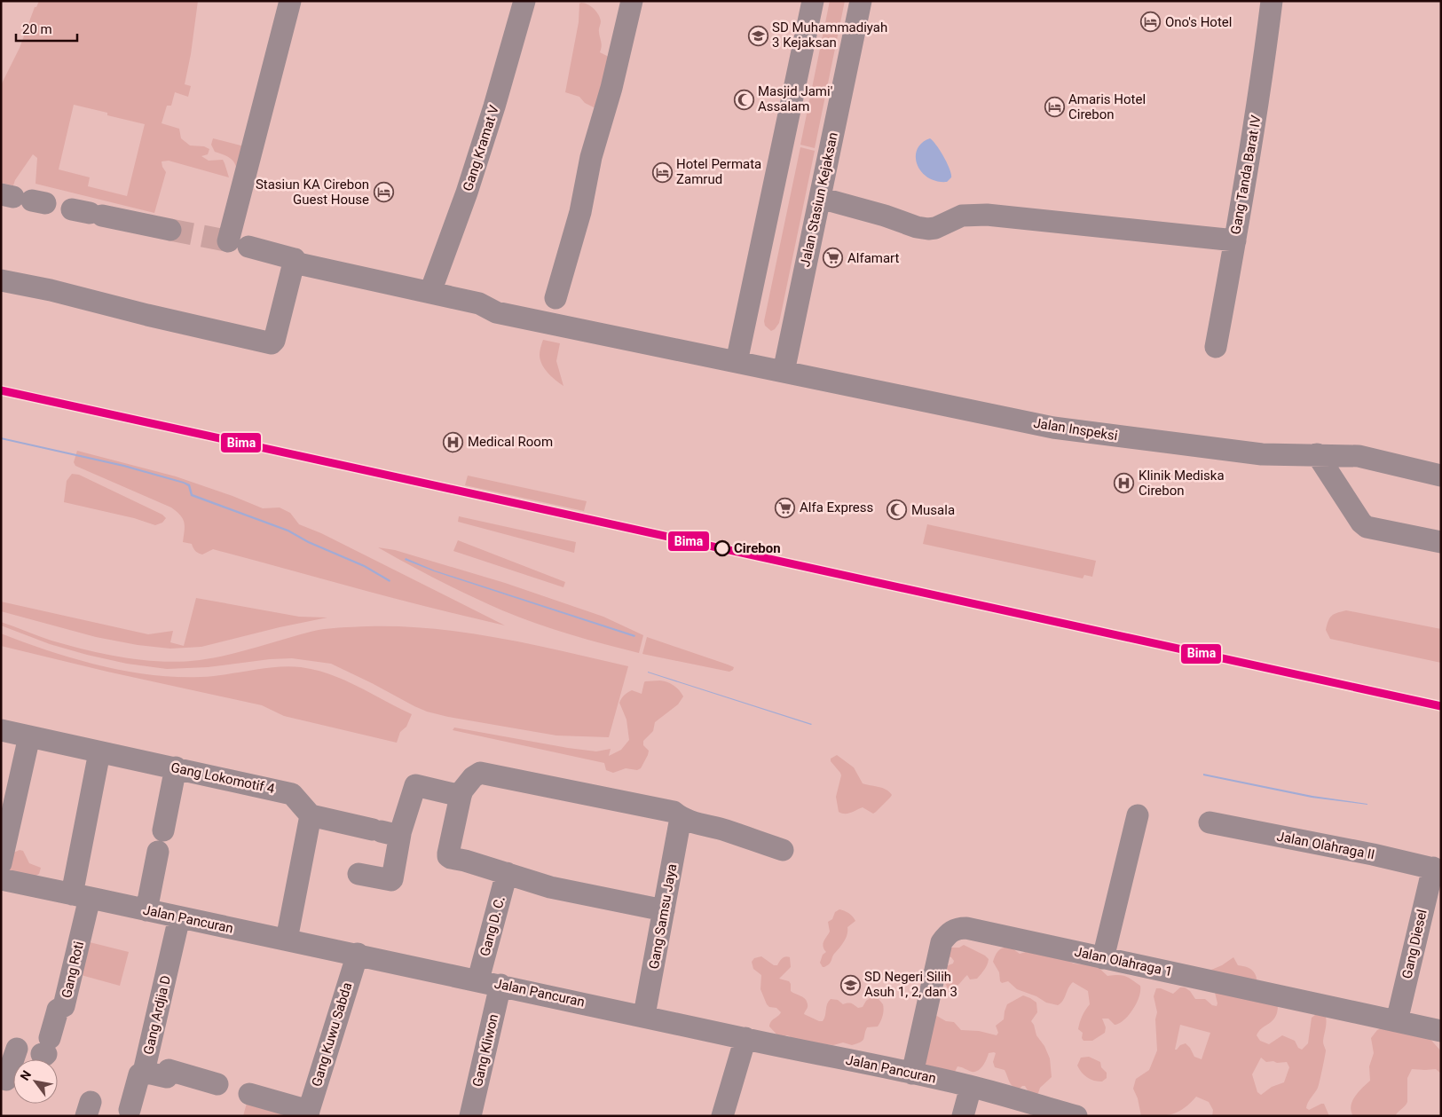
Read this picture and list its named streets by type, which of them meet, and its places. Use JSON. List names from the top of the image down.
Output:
{
  "streets": {
    "street": [
      "Gang Kramat V",
      "Gang Tanda Barat IV",
      "Jalan Stasiun Kejaksan",
      "Jalan Inspeksi",
      "Gang Lokomotif 4",
      "Jalan Olahraga II",
      "Gang Samsu Jaya",
      "Jalan Pancuran",
      "Gang D. C.",
      "Gang Diesel",
      "Jalan Olahraga 1",
      "Gang Roti",
      "Gang Ardjia D",
      "Gang Kuwu Sabda",
      "Gang Kliwon"
    ]
  },
  "crossings": [
    ["Gang Kramat V", "Jalan Inspeksi"],
    ["Jalan Stasiun Kejaksan", "Jalan Inspeksi"],
    ["Gang Lokomotif 4", "Gang Roti"],
    ["Jalan Olahraga II", "Gang Diesel"],
    ["Gang Samsu Jaya", "Jalan Pancuran"],
    ["Jalan Pancuran", "Gang D. C."],
    ["Jalan Pancuran", "Jalan Olahraga 1"],
    ["Jalan Pancuran", "Gang Roti"],
    ["Jalan Pancuran", "Gang Ardjia D"],
    ["Jalan Pancuran", "Gang Kuwu Sabda"],
    ["Jalan Pancuran", "Gang Kliwon"],
    ["Gang Diesel", "Jalan Olahraga 1"]
  ],
  "places": {
    "hotel": [
      "Ono's Hotel",
      "Amaris Hotel Cirebon",
      "Hotel Permata Zamrud",
      "Stasiun KA Cirebon Guest House"
    ],
    "school or university": ["SD Muhammadiyah 3 Kejaksan", "SD Negeri Silih Asuh 1, 2, dan 3"],
    "mosque": ["Masjid Jami' Assalam", "Musala"],
    "supermarket": ["Alfamart", "Alfa Express"],
    "hospital": ["Medical Room", "Klinik Mediska Cirebon"],
    "other": ["Cirebon"]
  },
  "lines": ["transit line Bima"],
  "scale_bar": "20 m",
  "north": "top left"
}
